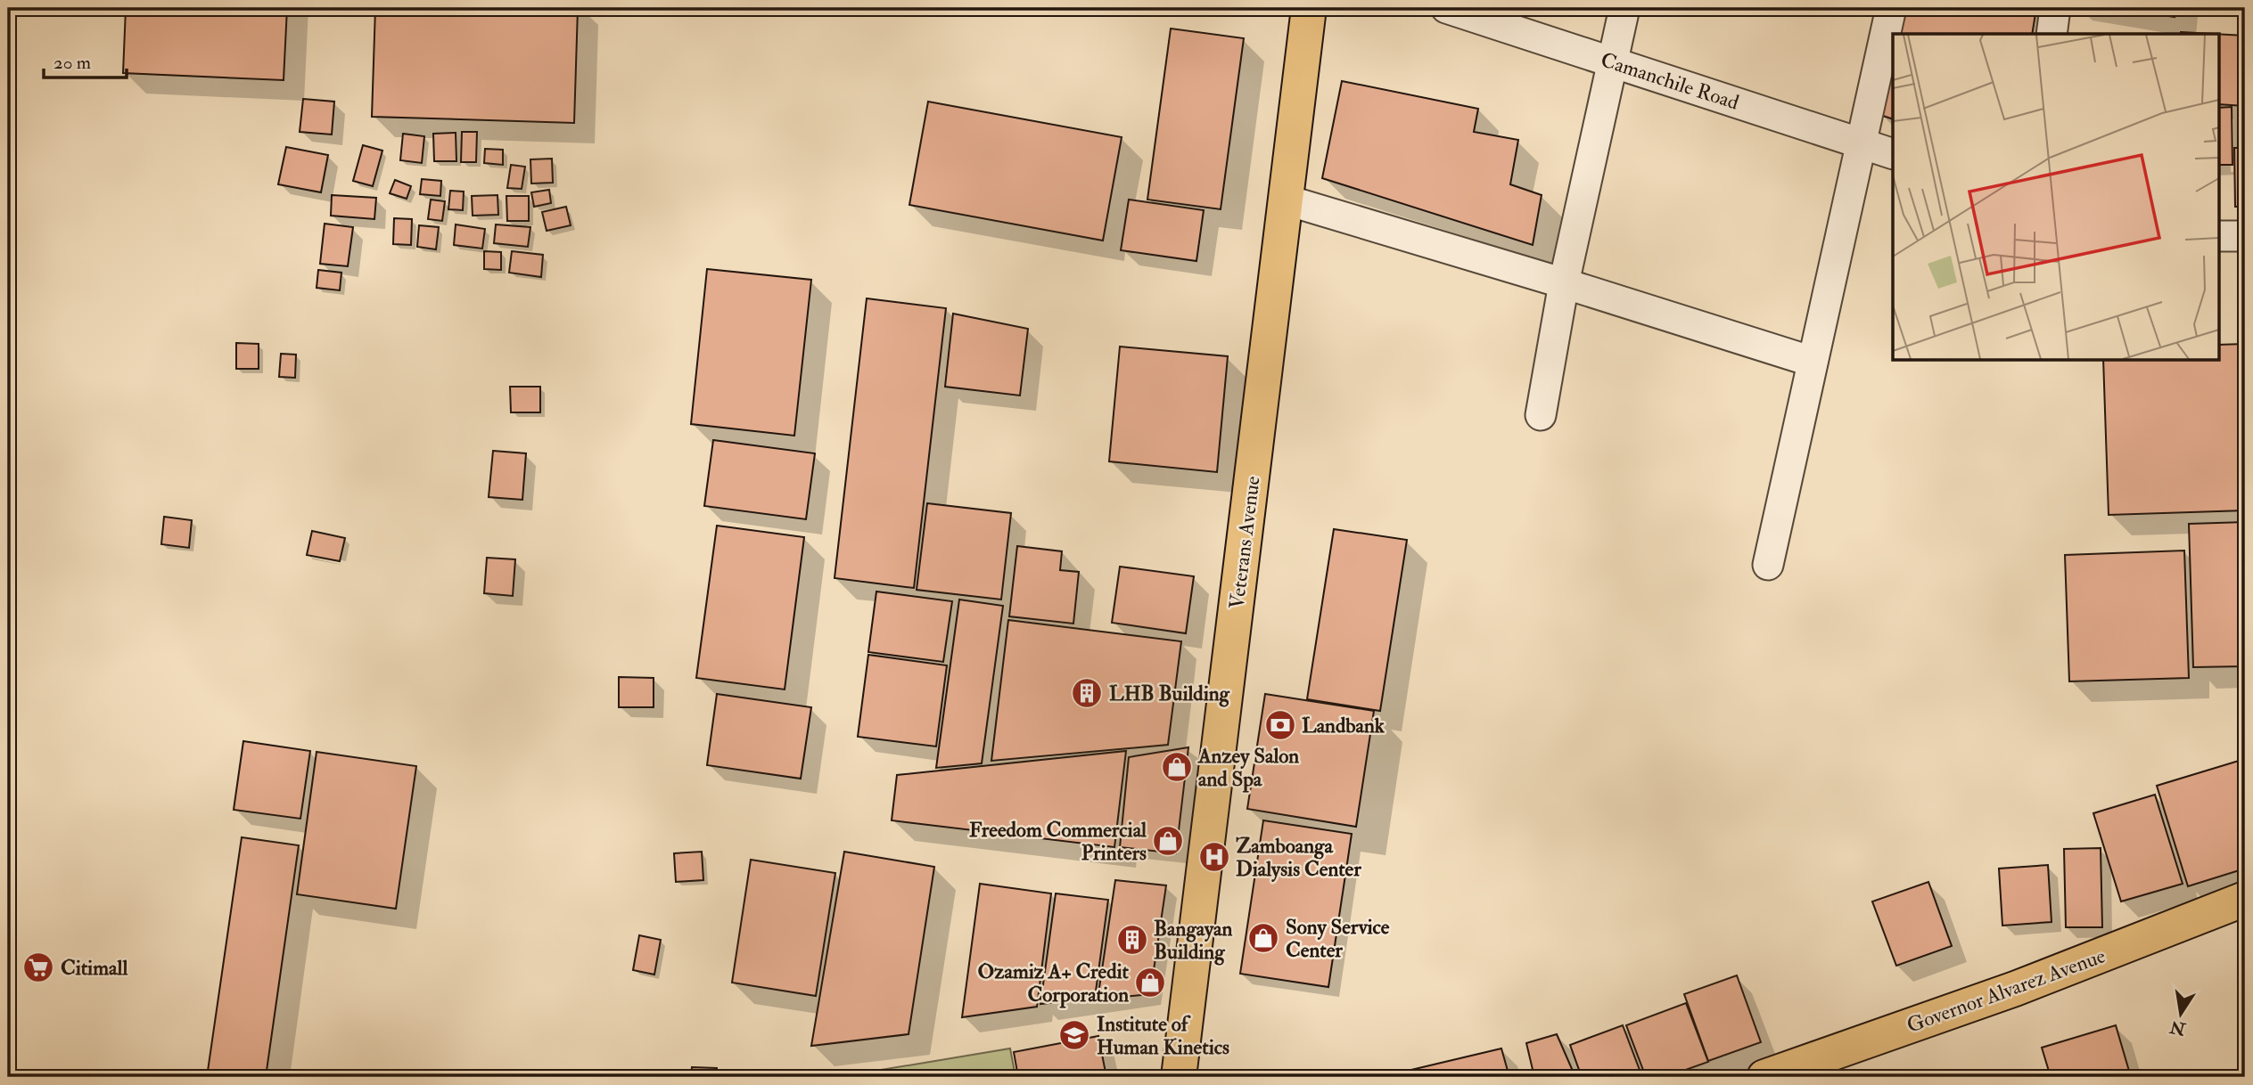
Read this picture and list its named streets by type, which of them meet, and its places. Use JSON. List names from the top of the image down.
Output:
{
  "streets": {
    "main road": ["Veterans Avenue", "Governor Alvarez Avenue"],
    "street": ["Camanchile Road"]
  },
  "places": {
    "building": ["LHB Building", "Bangayan Building"],
    "bank": ["Landbank"],
    "shop": [
      "Anzey Salon and Spa",
      "Freedom Commercial Printers",
      "Sony Service Center",
      "Ozamiz A+ Credit Corporation"
    ],
    "hospital": ["Zamboanga Dialysis Center"],
    "supermarket": ["Citimall"],
    "school or university": ["Institute of Human Kinetics"]
  },
  "scale_bar": "20 m",
  "north": "bottom"
}
